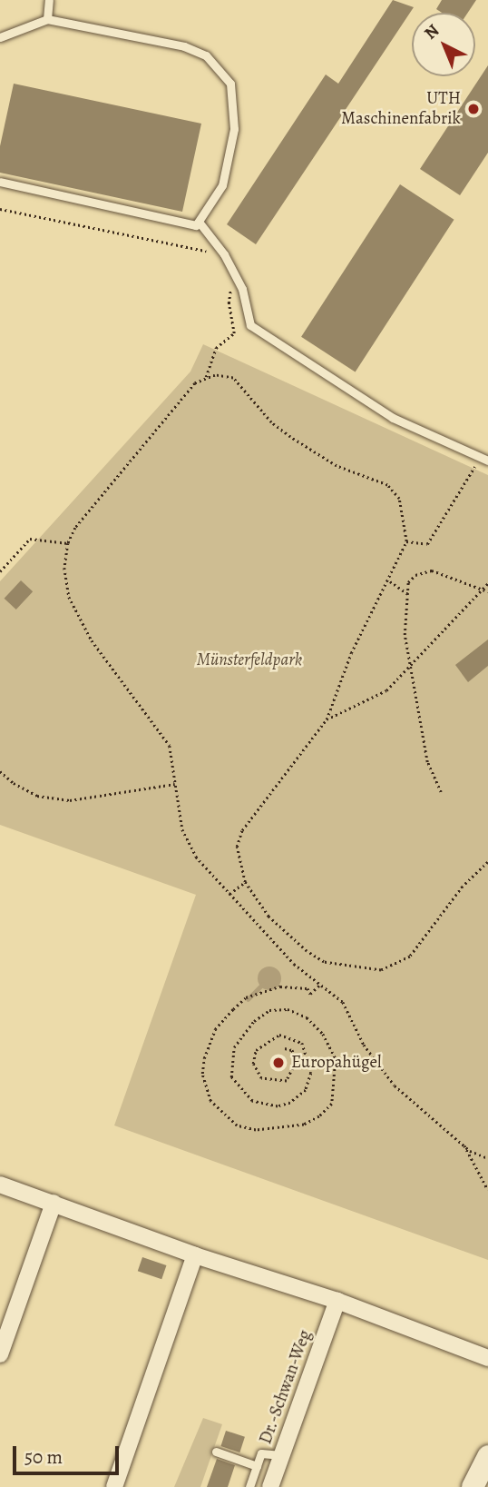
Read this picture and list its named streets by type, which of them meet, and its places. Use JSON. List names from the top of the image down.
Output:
{
  "streets": {
    "street": ["Dr.-Schwan-Weg"]
  },
  "parks": ["Münsterfeldpark"],
  "places": ["UTH Maschinenfabrik", "Europahügel"],
  "scale_bar": "50 m",
  "north": "top left"
}
